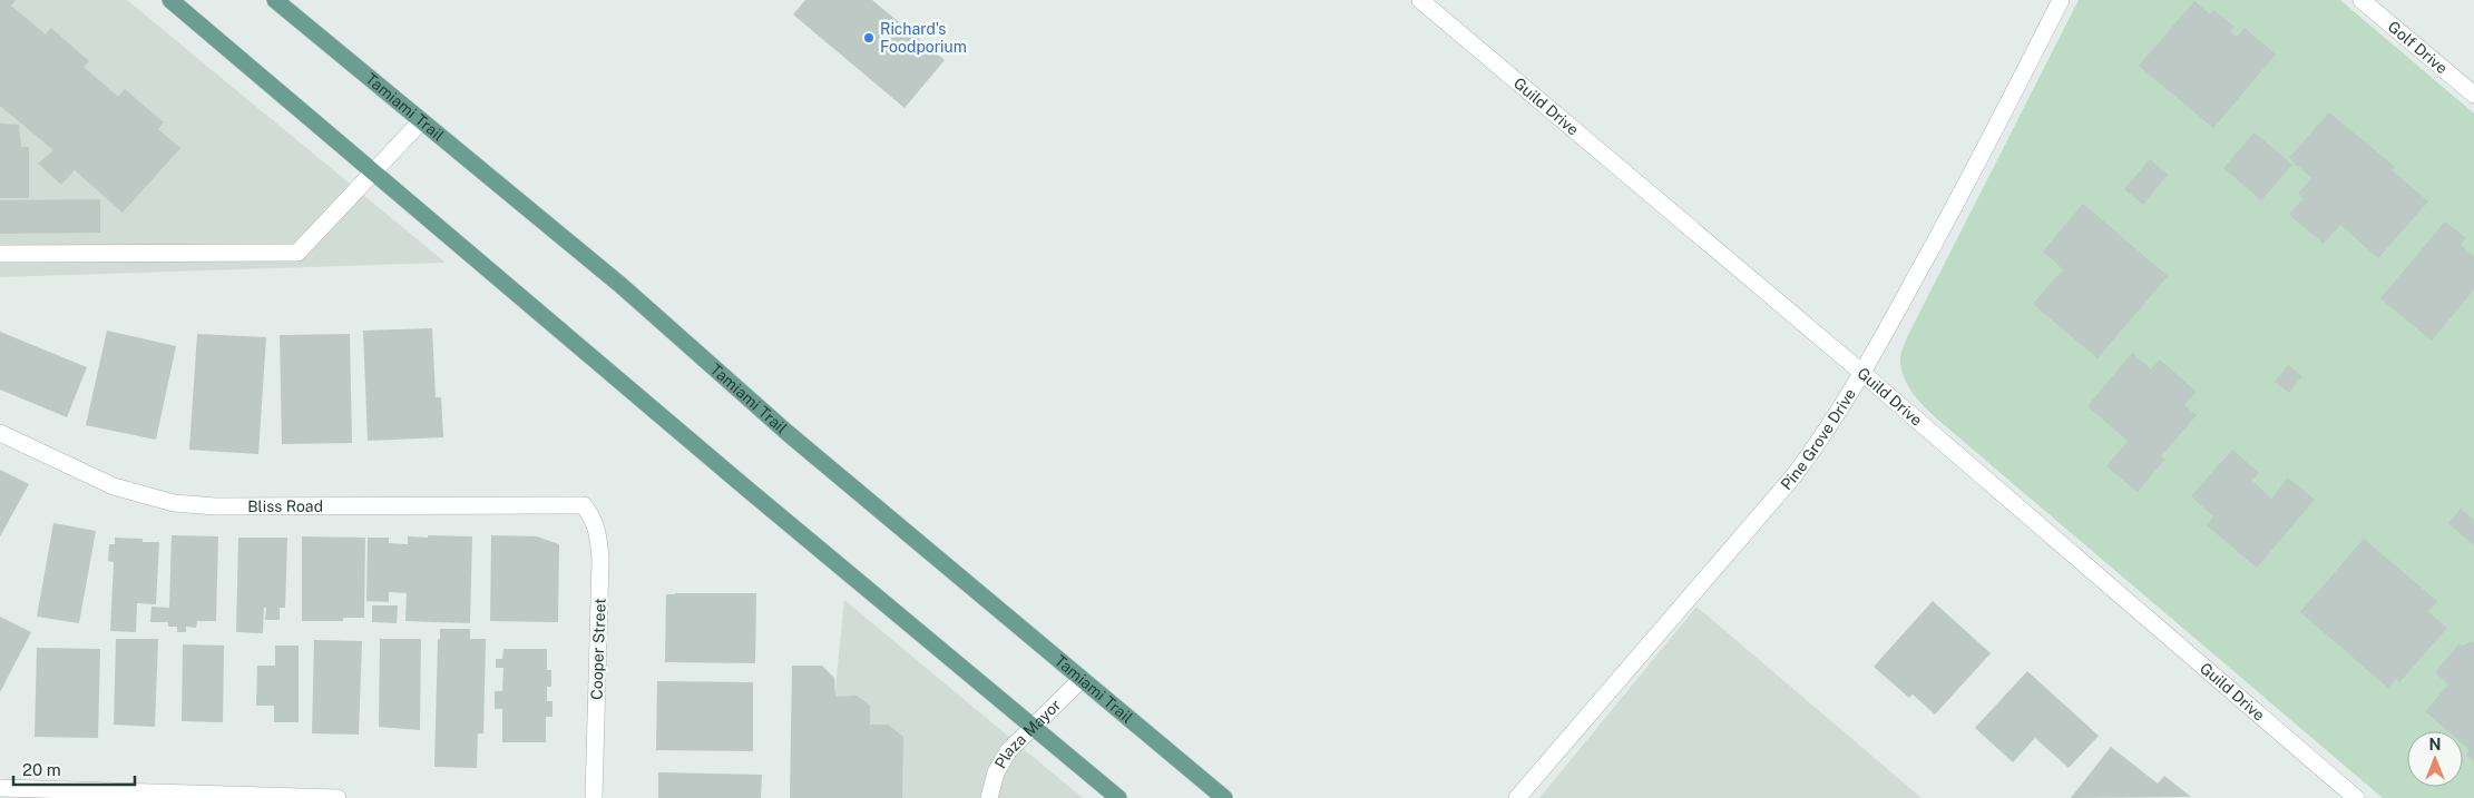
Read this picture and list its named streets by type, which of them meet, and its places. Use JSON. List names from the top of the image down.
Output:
{
  "streets": {
    "main road": ["Tamiami Trail"],
    "street": [
      "Golf Drive",
      "Guild Drive",
      "Pine Grove Drive",
      "Bliss Road",
      "Cooper Street",
      "Plaza Mayor"
    ]
  },
  "crossings": [
    ["Guild Drive", "Pine Grove Drive"],
    ["Tamiami Trail", "Plaza Mayor"],
    ["Bliss Road", "Cooper Street"]
  ],
  "places": ["Richard's Foodporium"],
  "scale_bar": "20 m",
  "north": "top"
}
